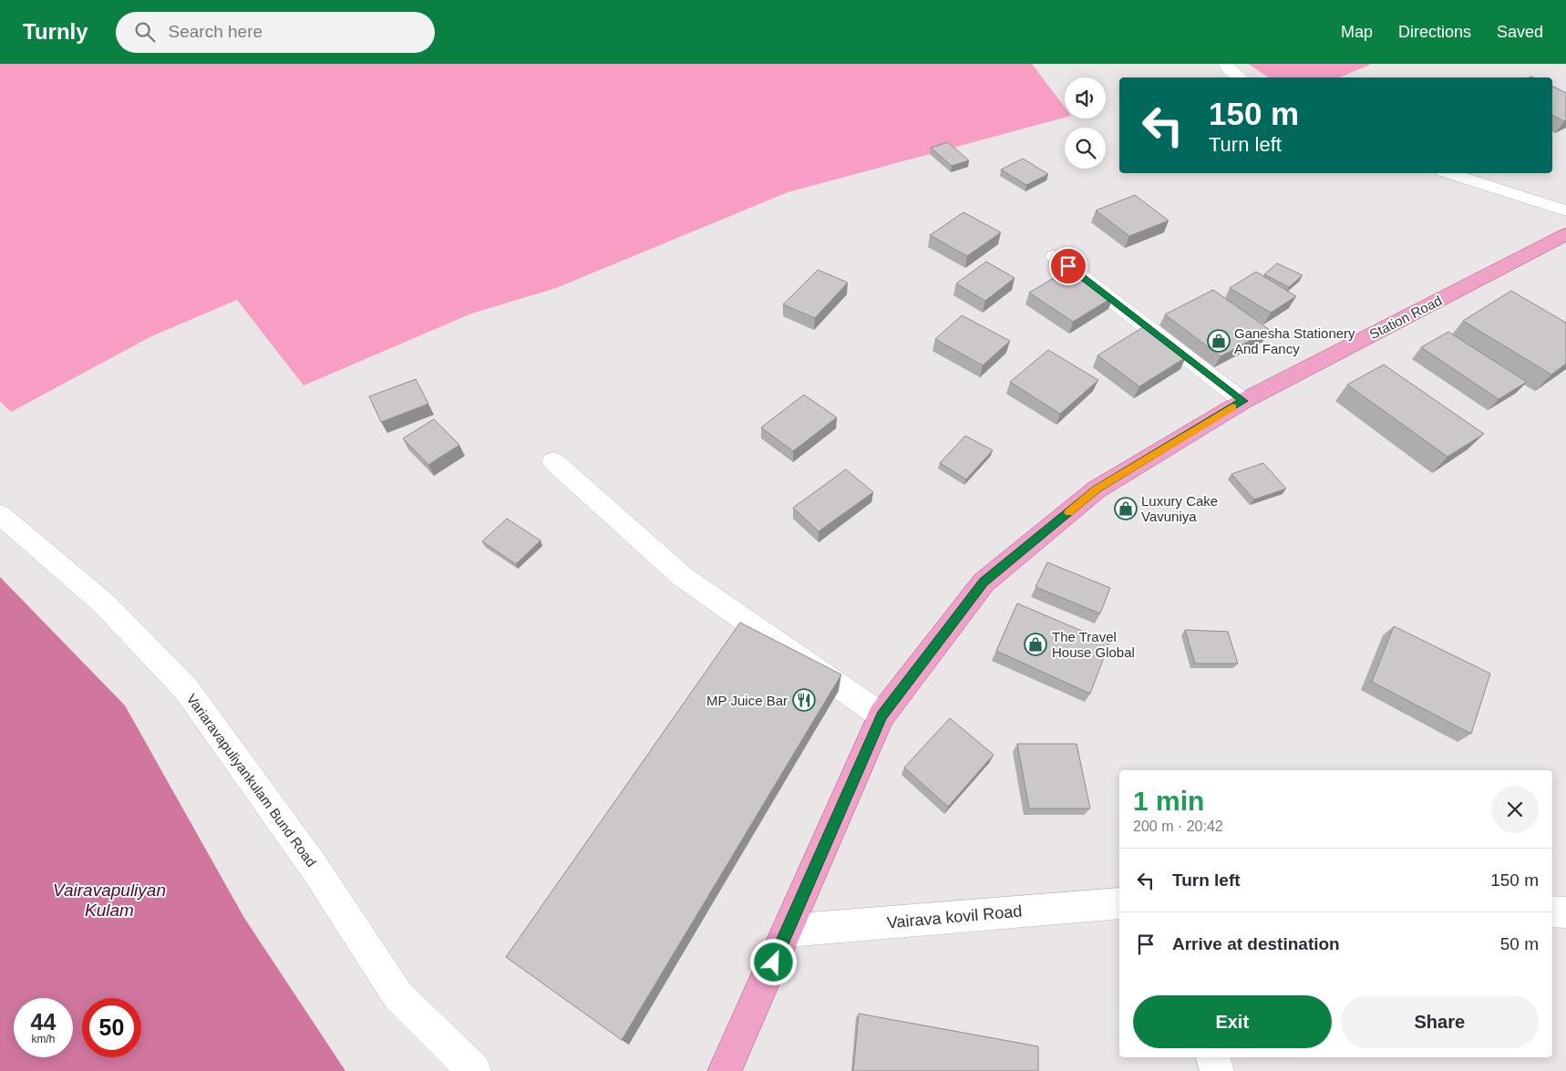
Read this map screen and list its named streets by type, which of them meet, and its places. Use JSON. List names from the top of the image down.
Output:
{
  "streets": {
    "main road": ["Station Road"],
    "street": ["Variaravapuliyankulam Bund Road", "Vairava kovil Road"]
  },
  "crossings": [
    ["Station Road", "Vairava kovil Road"]
  ],
  "water": ["Vairavapuliyan Kulam"],
  "places": {
    "shop": ["Ganesha Stationery And Fancy", "Luxury Cake Vavuniya", "The Travel House Global"],
    "restaurant": ["MP Juice Bar"]
  },
  "page": {
    "header": "Turnly",
    "search": "Search here",
    "nav": ["Map", "Directions", "Saved"],
    "turn": ["150 m", "Turn left"],
    "heading": ["1 min", "200 m · 20:42"],
    "list": [
      {
        "name": "Turn left",
        "value": "150 m"
      },
      {
        "name": "Arrive at destination",
        "value": "50 m"
      }
    ],
    "buttons": ["Exit", "Share"],
    "speed": "44 km/h",
    "limit": "50"
  }
}
